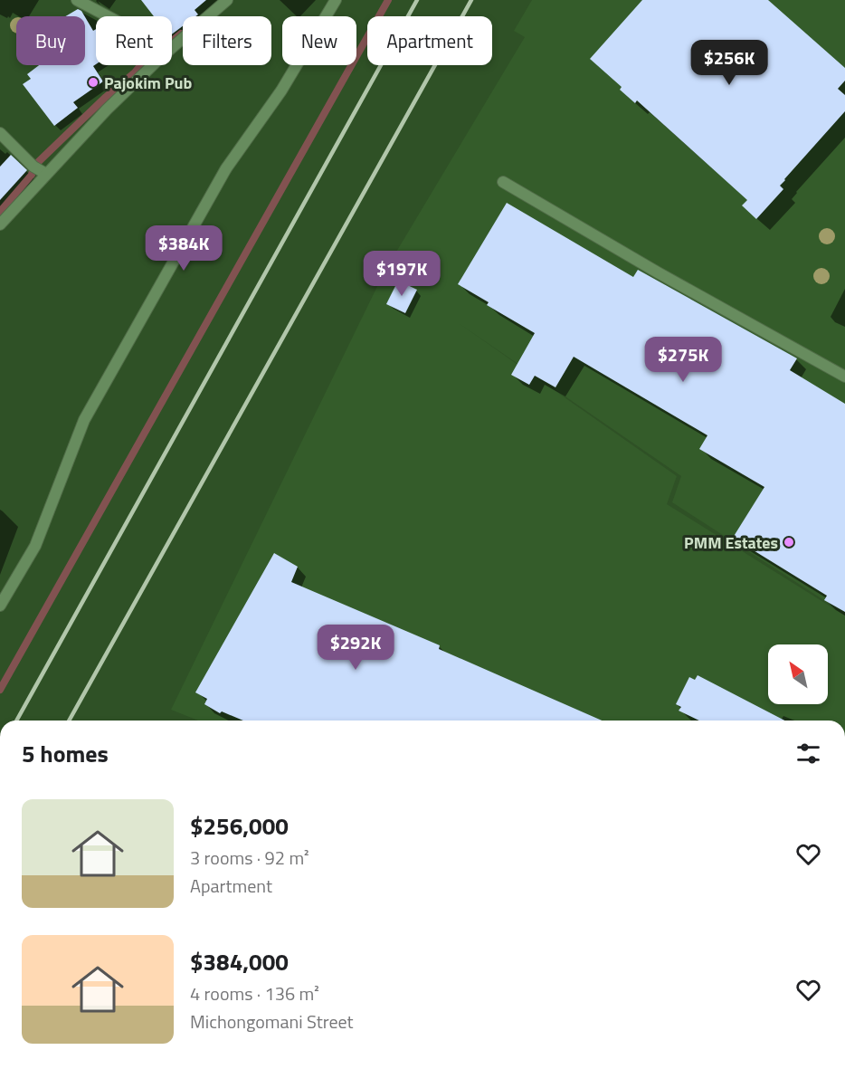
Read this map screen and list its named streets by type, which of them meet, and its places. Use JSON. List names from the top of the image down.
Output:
{
  "places": ["Pajokim Pub", "PMM Estates"],
  "north": "top left",
  "page": {
    "chip": [
      "Buy",
      "Rent",
      "Filters",
      "New",
      "Apartment"
    ],
    "price": [
      "$256K",
      "$384K",
      "$197K",
      "$275K",
      "$292K"
    ],
    "heading": "5 homes",
    "list": [
      {
        "name": "$256,000",
        "note": "3 rooms · 92 m² · Apartment"
      },
      {
        "name": "$384,000",
        "note": "4 rooms · 136 m² · Michongomani Street"
      }
    ]
  }
}
